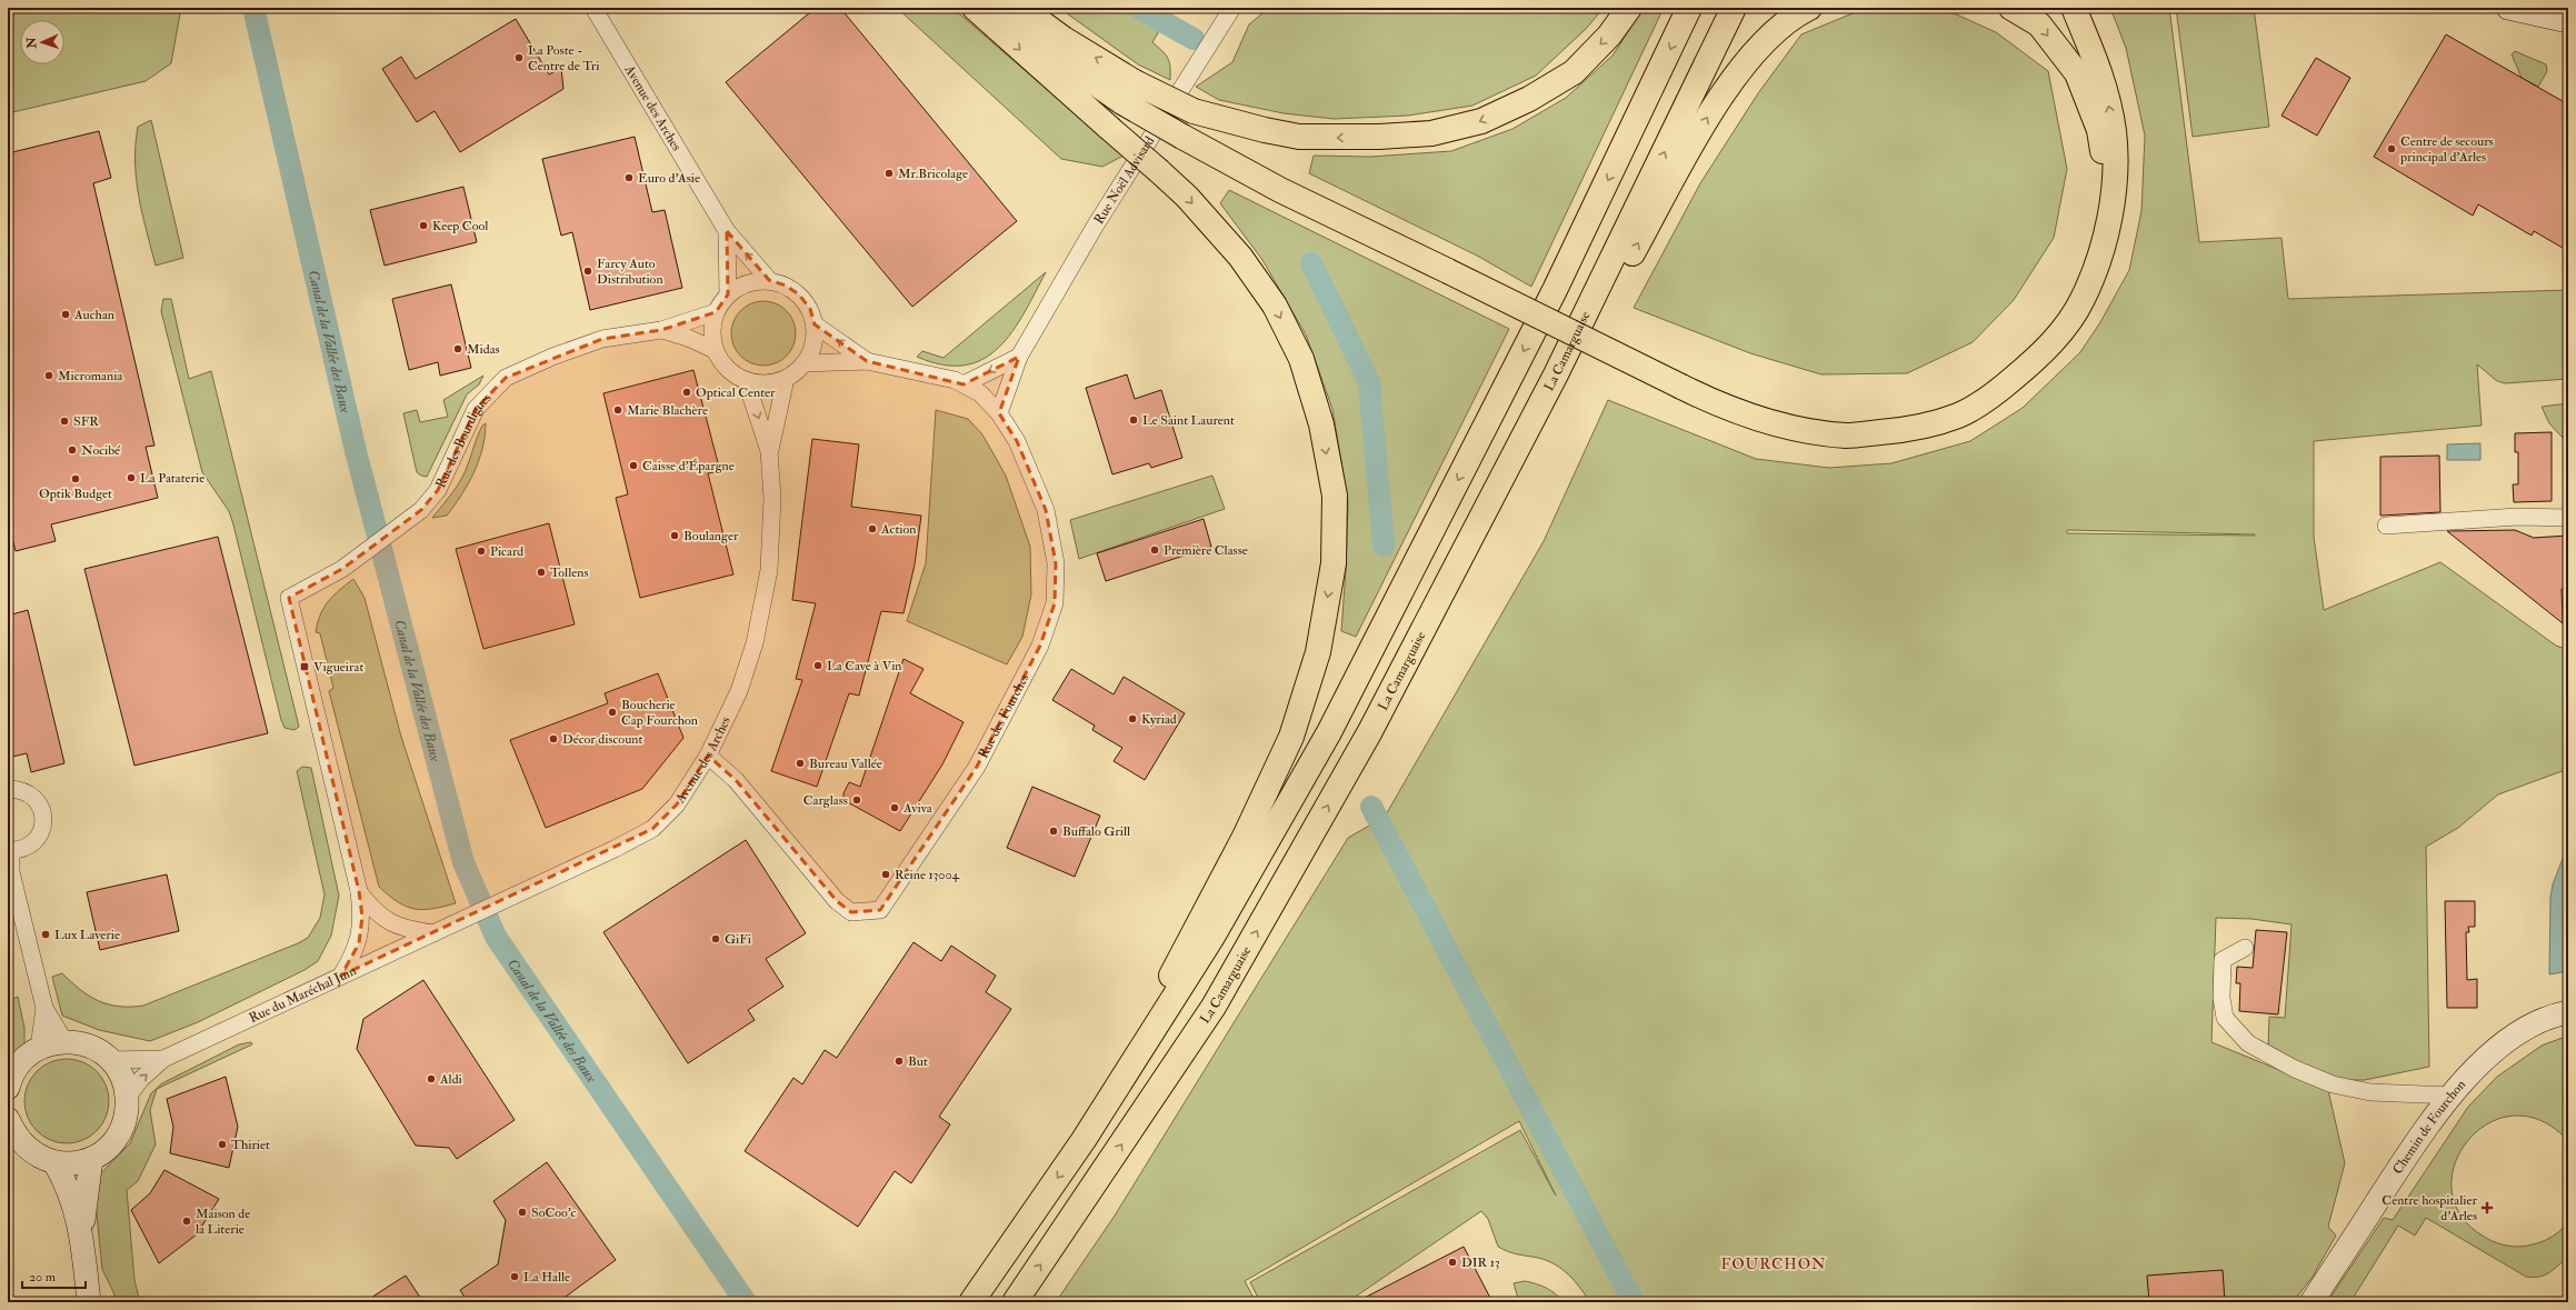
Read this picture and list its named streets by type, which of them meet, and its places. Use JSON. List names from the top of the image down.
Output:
{
  "streets": {
    "highway": ["La Camarguaise"],
    "main road": ["Chemin de Fourchon"],
    "street": [
      "Avenue des Arches",
      "Rue Noël Advisard",
      "Rue des Bourdigues",
      "Rue des Fourches",
      "Rue du Maréchal Juin"
    ]
  },
  "crossings": [
    ["Avenue des Arches", "Rue des Bourdigues"],
    ["Avenue des Arches", "Rue des Fourches"],
    ["Avenue des Arches", "Rue du Maréchal Juin"],
    ["Rue Noël Advisard", "Rue des Fourches"],
    ["Rue des Bourdigues", "Rue des Fourches"]
  ],
  "districts": ["FOURCHON"],
  "water": ["Canal de la Vallée des Baux"],
  "places": {
    "other": [
      "La Poste - Centre de Tri",
      "Centre de secours principal d'Arles",
      "Mr.Bricolage",
      "Euro d'Asie",
      "Keep Cool",
      "Farcy Auto Distribution",
      "Auchan",
      "Midas",
      "Micromania",
      "Optical Center",
      "Marie Blachère",
      "Le Saint Laurent",
      "SFR",
      "Nocibé",
      "Caisse d'Épargne",
      "La Pataterie",
      "Optik Budget",
      "Action",
      "Boulanger",
      "Première Classe",
      "Picard",
      "Tollens",
      "La Cave à Vin",
      "Boucherie Cap Fourchon",
      "Kyriad",
      "Décor discount",
      "Bureau Vallée",
      "Carglass",
      "Aviva",
      "Buffalo Grill",
      "Reine 13004",
      "Lux Laverie",
      "GiFi",
      "But",
      "Aldi",
      "Thiriet",
      "SoCoo'c",
      "Maison de la Literie",
      "DIR 13",
      "La Halle"
    ],
    "transit": ["Vigueirat"],
    "health": ["Centre hospitalier d'Arles"]
  },
  "scale_bar": "20 m",
  "north": "left"
}
